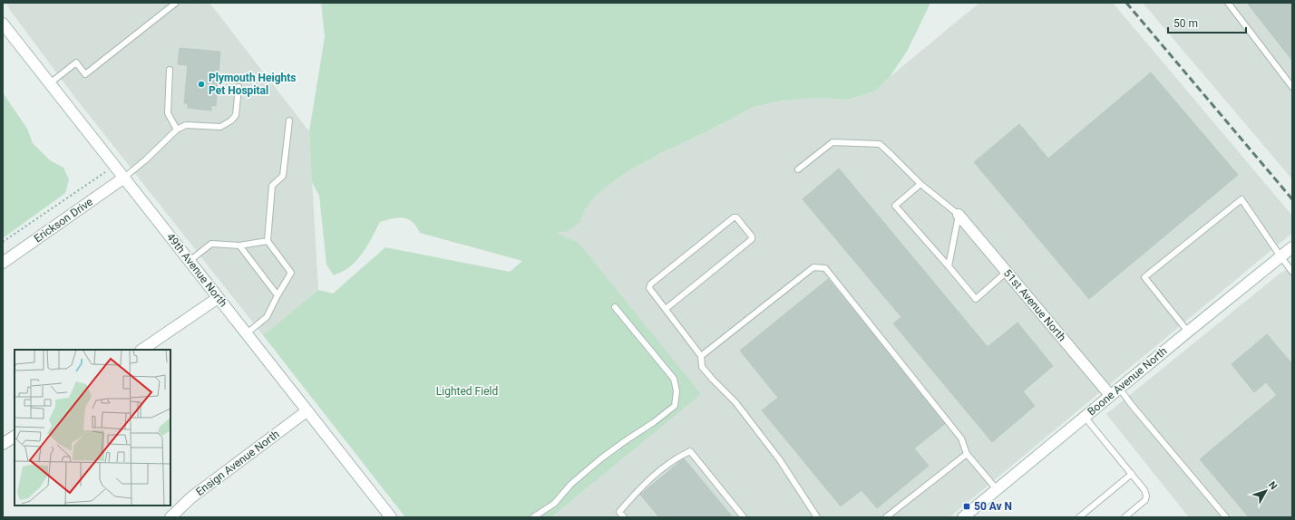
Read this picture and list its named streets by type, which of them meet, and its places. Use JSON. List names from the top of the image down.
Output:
{
  "streets": {
    "street": [
      "Erickson Drive",
      "49th Avenue North",
      "51st Avenue North",
      "Boone Avenue North",
      "Ensign Avenue North"
    ]
  },
  "crossings": [
    ["Erickson Drive", "49th Avenue North"],
    ["49th Avenue North", "Ensign Avenue North"],
    ["51st Avenue North", "Boone Avenue North"]
  ],
  "parks": ["Lighted Field"],
  "places": {
    "other": ["Plymouth Heights Pet Hospital"],
    "transit": ["50 Av N"]
  },
  "scale_bar": "50 m",
  "north": "top right"
}
